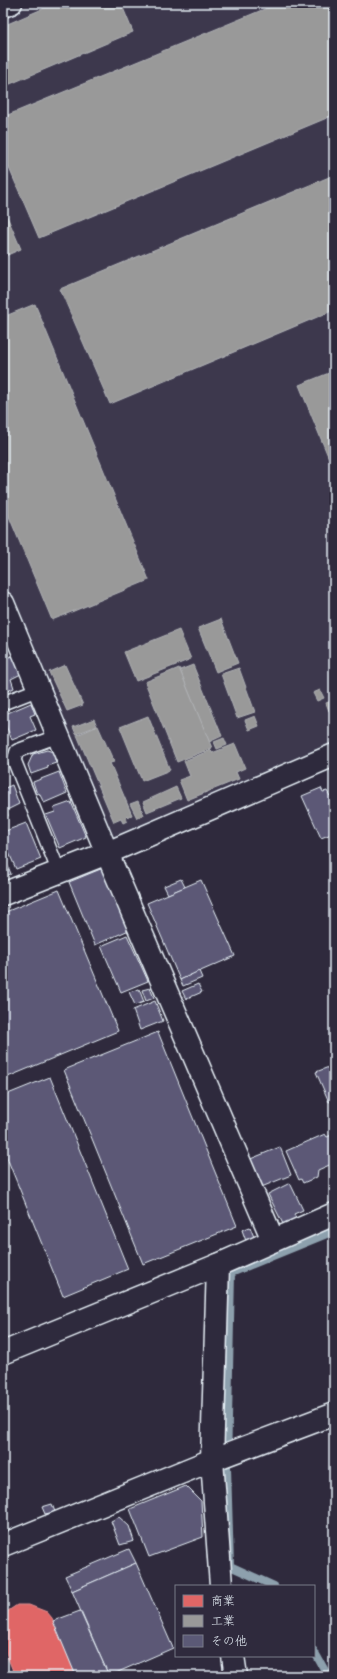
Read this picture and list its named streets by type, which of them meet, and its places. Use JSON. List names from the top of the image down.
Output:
{
  "legend": ["商業", "工業", "その他"]
}
